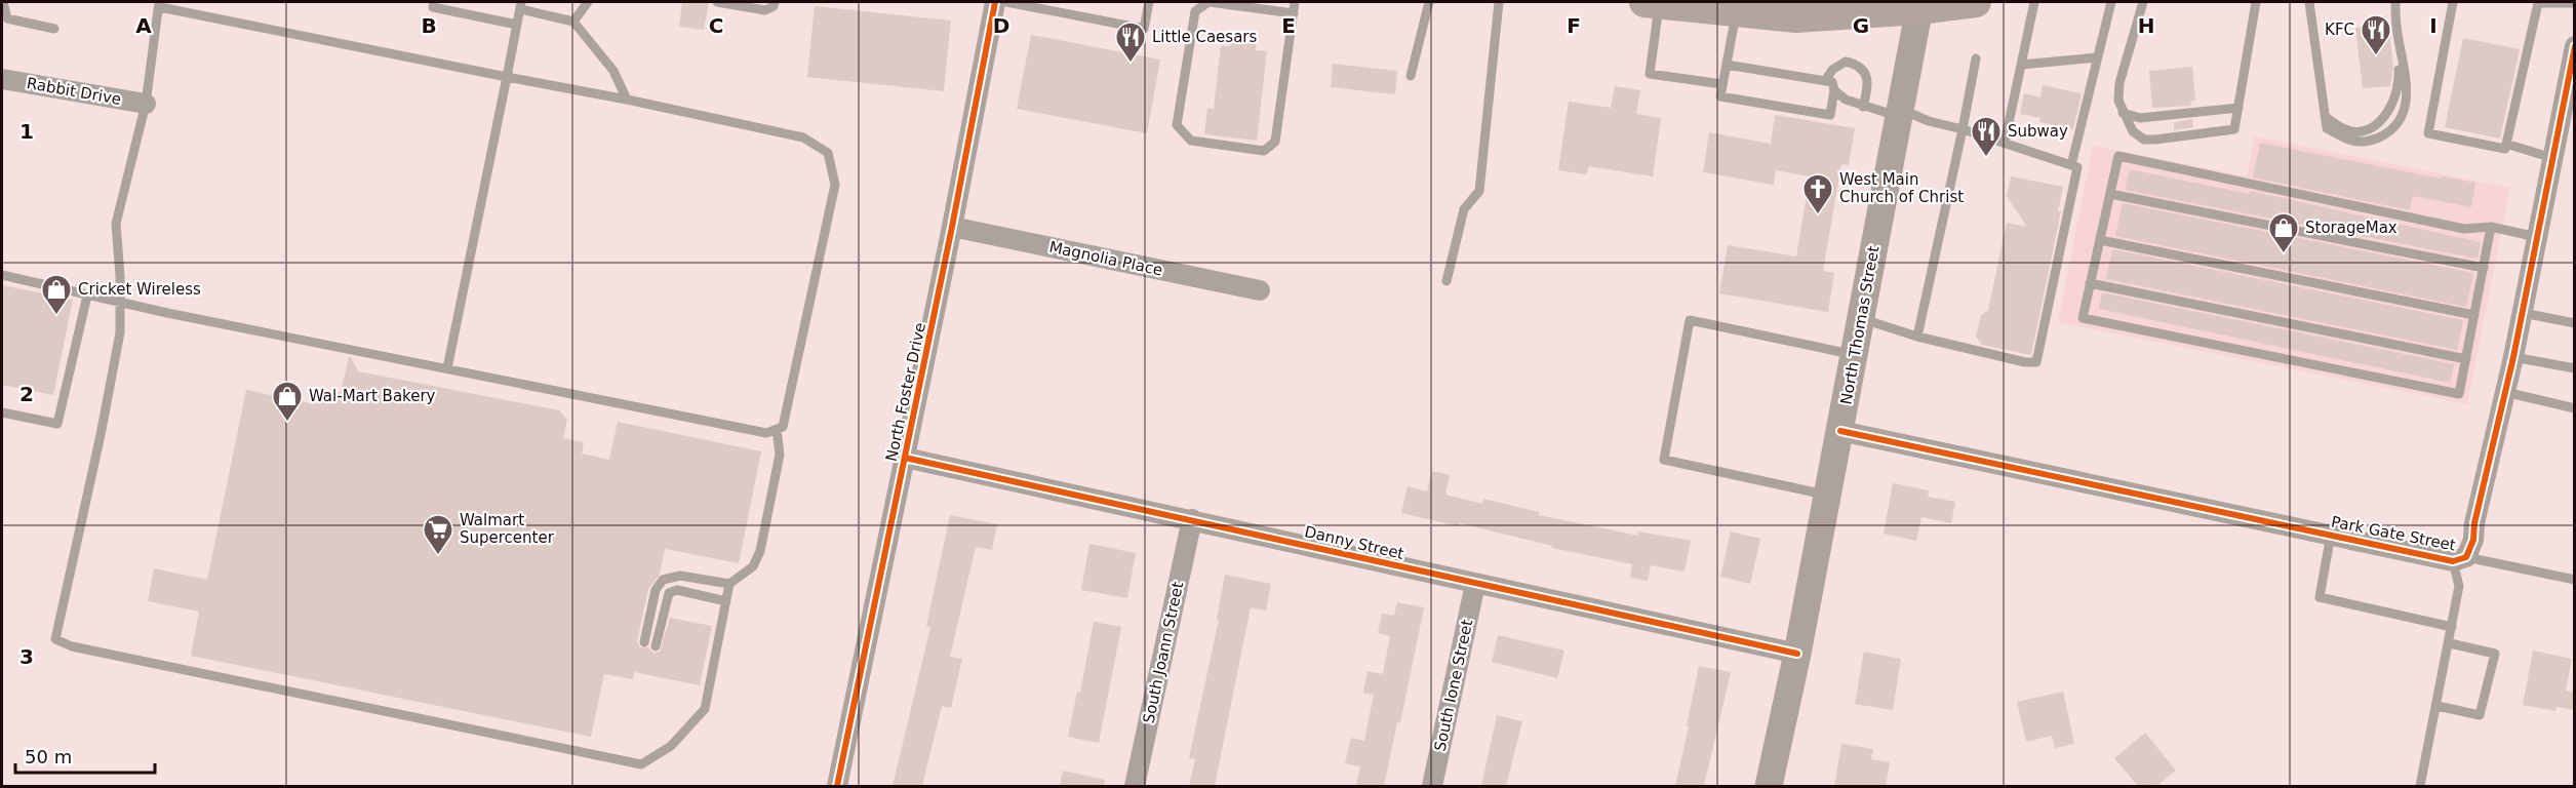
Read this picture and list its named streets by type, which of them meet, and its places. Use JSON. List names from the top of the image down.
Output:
{
  "streets": {
    "street": [
      "Rabbit Drive",
      "Magnolia Place",
      "North Thomas Street",
      "North Foster Drive",
      "Park Gate Street",
      "Danny Street",
      "South Joann Street",
      "South Ione Street"
    ]
  },
  "crossings": [
    ["Magnolia Place", "North Foster Drive"],
    ["North Thomas Street", "Park Gate Street"],
    ["North Thomas Street", "Danny Street"],
    ["North Foster Drive", "Danny Street"],
    ["Danny Street", "South Joann Street"],
    ["Danny Street", "South Ione Street"]
  ],
  "places": {
    "restaurant": ["KFC", "Little Caesars", "Subway"],
    "church": ["West Main Church of Christ"],
    "shop": ["StorageMax", "Cricket Wireless", "Wal-Mart Bakery"],
    "supermarket": ["Walmart Supercenter"]
  },
  "scale_bar": "50 m",
  "grid": {
    "columns": [
      "A",
      "B",
      "C",
      "D",
      "E",
      "F",
      "G",
      "H",
      "I"
    ],
    "rows": ["1", "2", "3"]
  }
}
